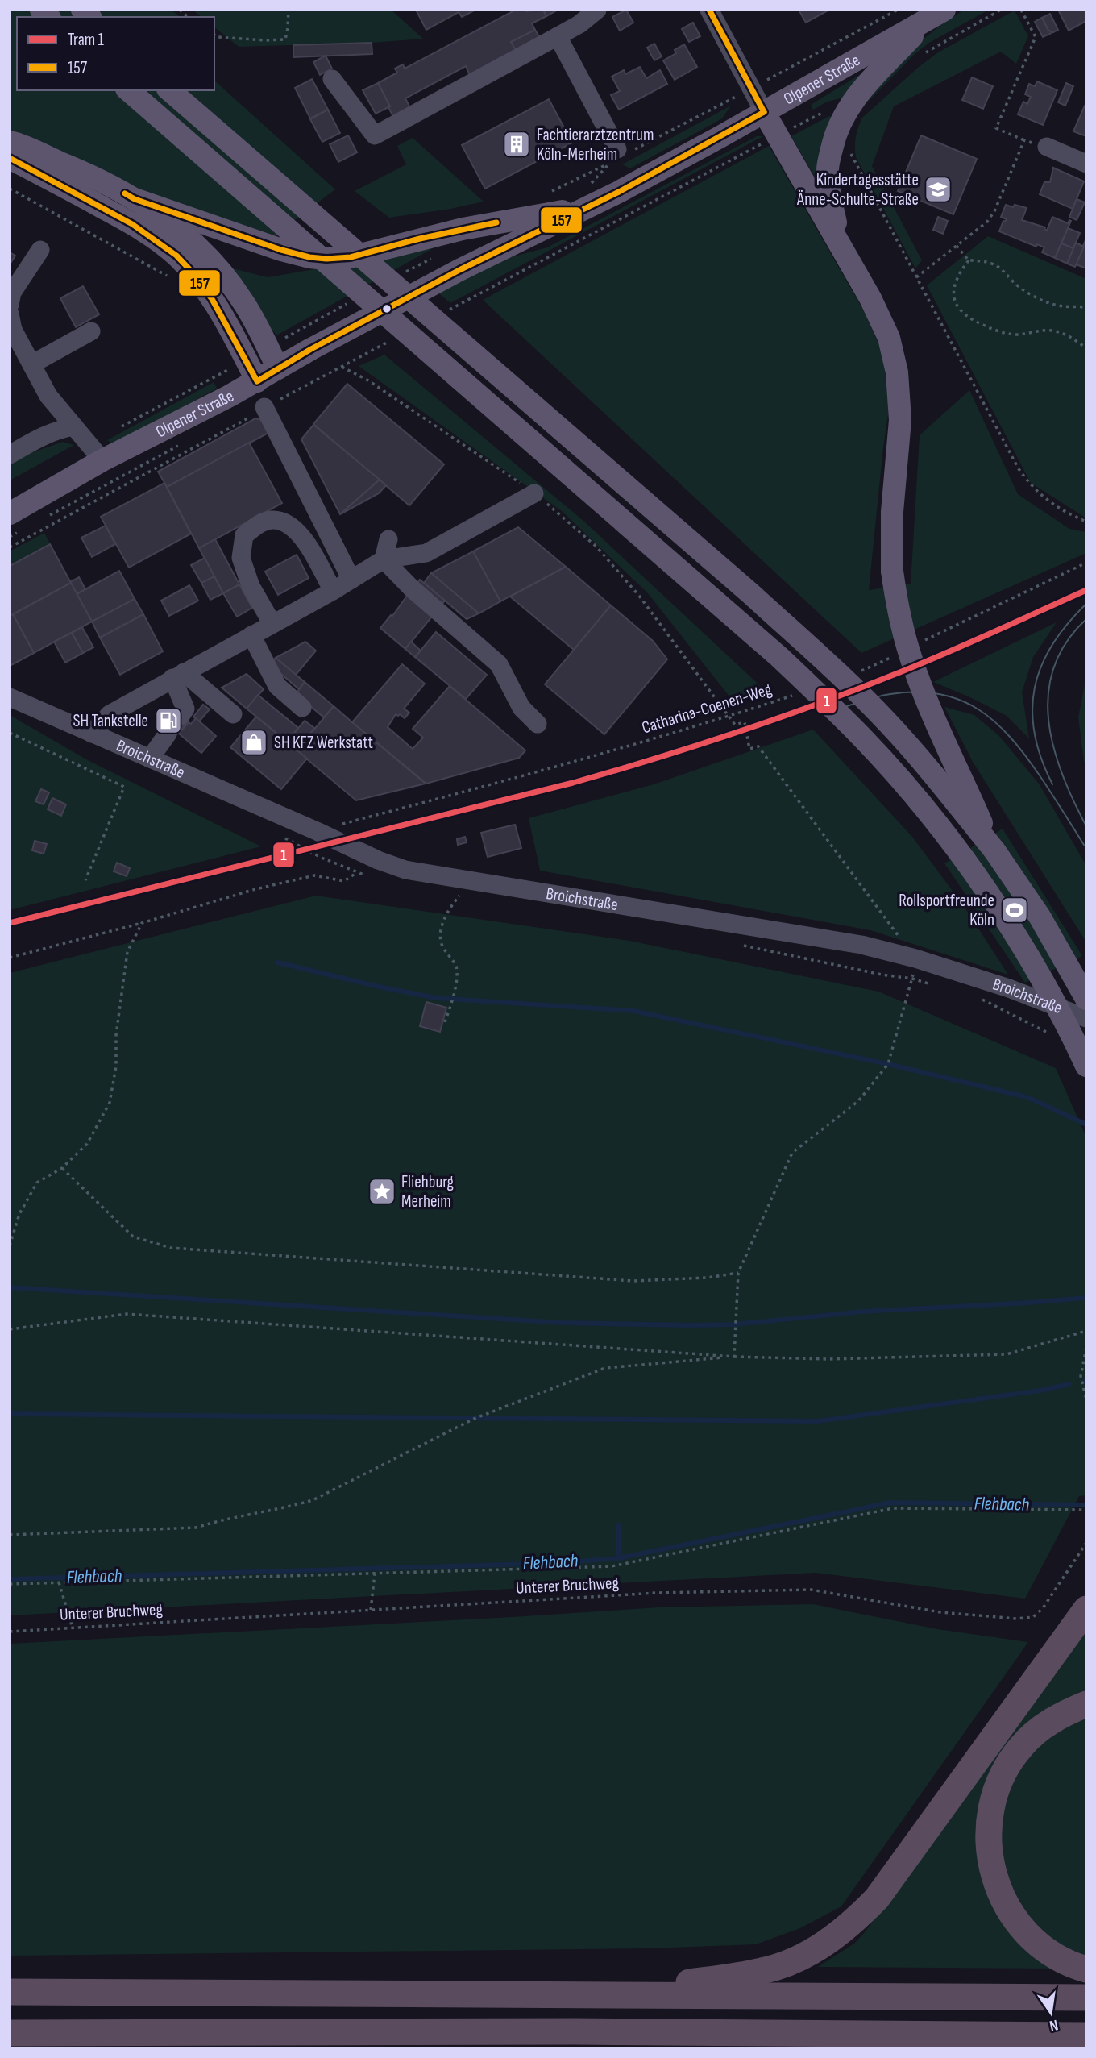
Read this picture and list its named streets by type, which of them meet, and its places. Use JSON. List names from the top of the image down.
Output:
{
  "streets": {
    "main road": ["Olpener Straße"],
    "street": ["Broichstraße"],
    "path": ["Catharina-Coenen-Weg", "Unterer Bruchweg"]
  },
  "crossings": [
    ["Catharina-Coenen-Weg", "Broichstraße"]
  ],
  "water": ["Flehbach"],
  "places": {
    "building": ["Fachtierarztzentrum Köln-Merheim"],
    "school or university": ["Kindertagesstätte Änne-Schulte-Straße"],
    "fuel station": ["SH Tankstelle"],
    "shop": ["SH KFZ Werkstatt"],
    "sports": ["Rollsportfreunde Köln"],
    "place": ["Fliehburg Merheim"]
  },
  "lines": ["transit line 157", "tram line 1"],
  "legend": ["Tram 1", "157"],
  "north": "bottom"
}
